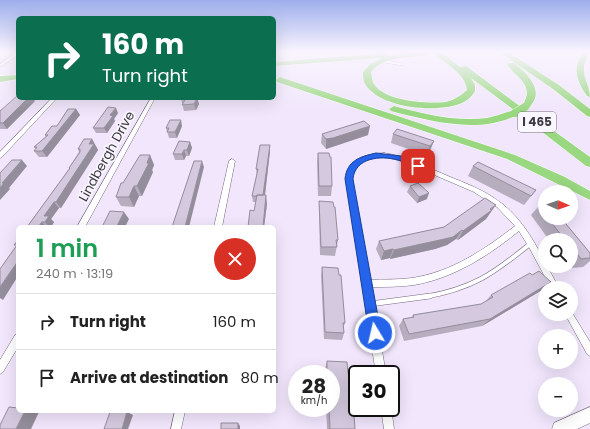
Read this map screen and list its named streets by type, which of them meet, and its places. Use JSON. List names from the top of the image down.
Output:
{
  "streets": {
    "highway": ["I 465"],
    "street": ["Lindbergh Drive"]
  },
  "north": "right",
  "page": {
    "turn": ["160 m", "Turn right"],
    "map_buttons": ["+", "−"],
    "heading": ["1 min", "240 m · 13:19"],
    "list": [
      {
        "name": "Turn right",
        "value": "160 m"
      },
      {
        "name": "Arrive at destination",
        "value": "80 m"
      }
    ],
    "speed": "28 km/h",
    "limit": "30"
  }
}
